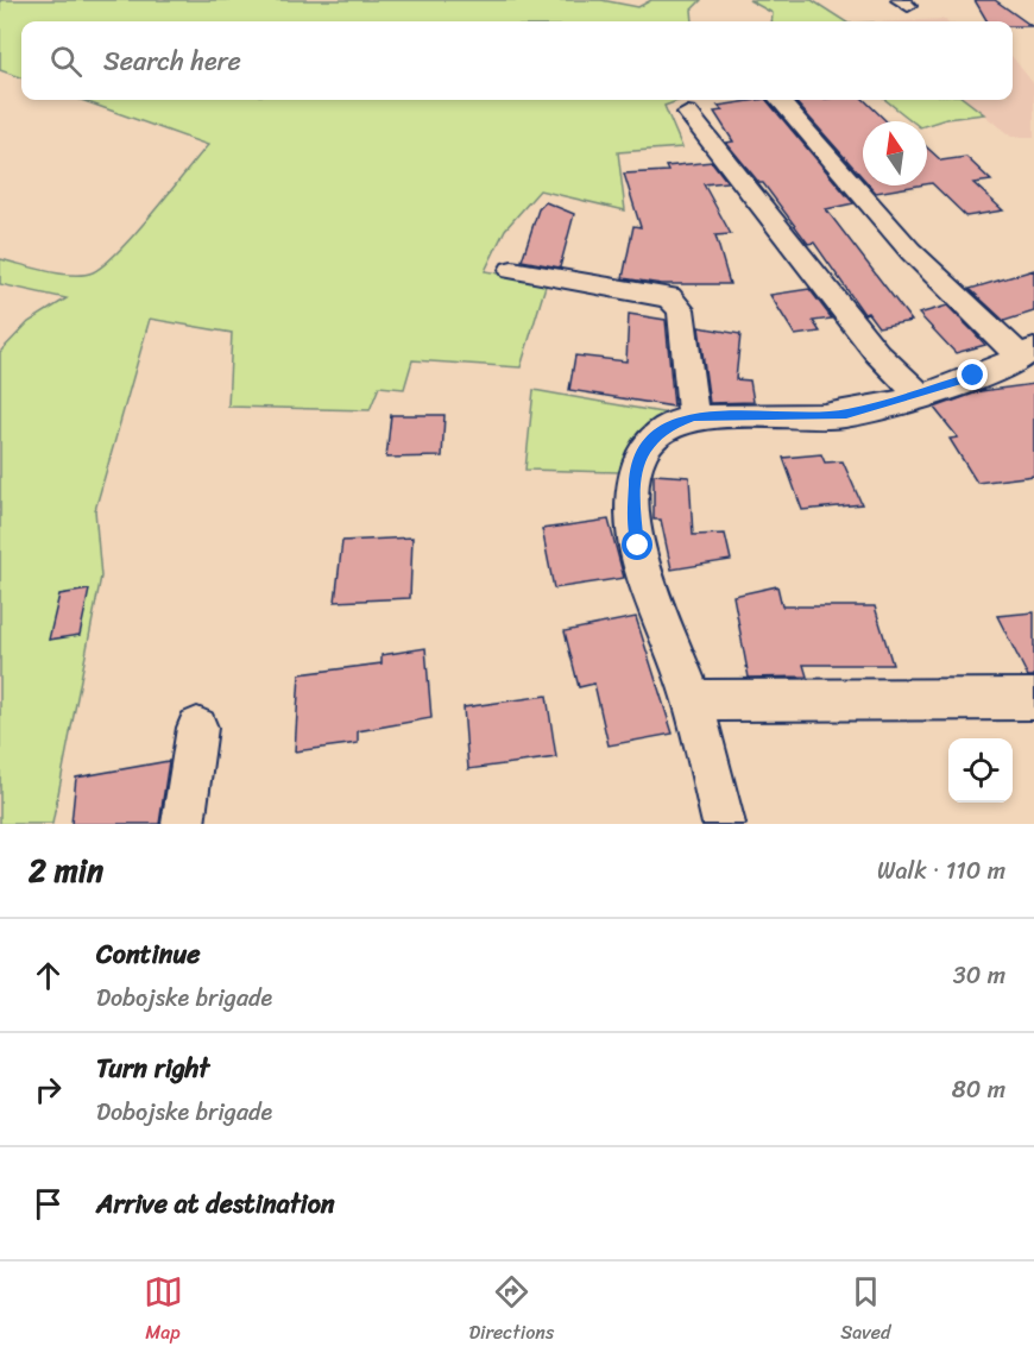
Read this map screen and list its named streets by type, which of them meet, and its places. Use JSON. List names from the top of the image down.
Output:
{
  "north": "top",
  "page": {
    "search": "Search here",
    "heading": ["2 min", "Walk · 110 m"],
    "list": [
      ["Continue", "Dobojske brigade", "30 m"],
      ["Turn right", "Dobojske brigade", "80 m"],
      "Arrive at destination"
    ],
    "nav": ["Map", "Directions", "Saved"]
  }
}
